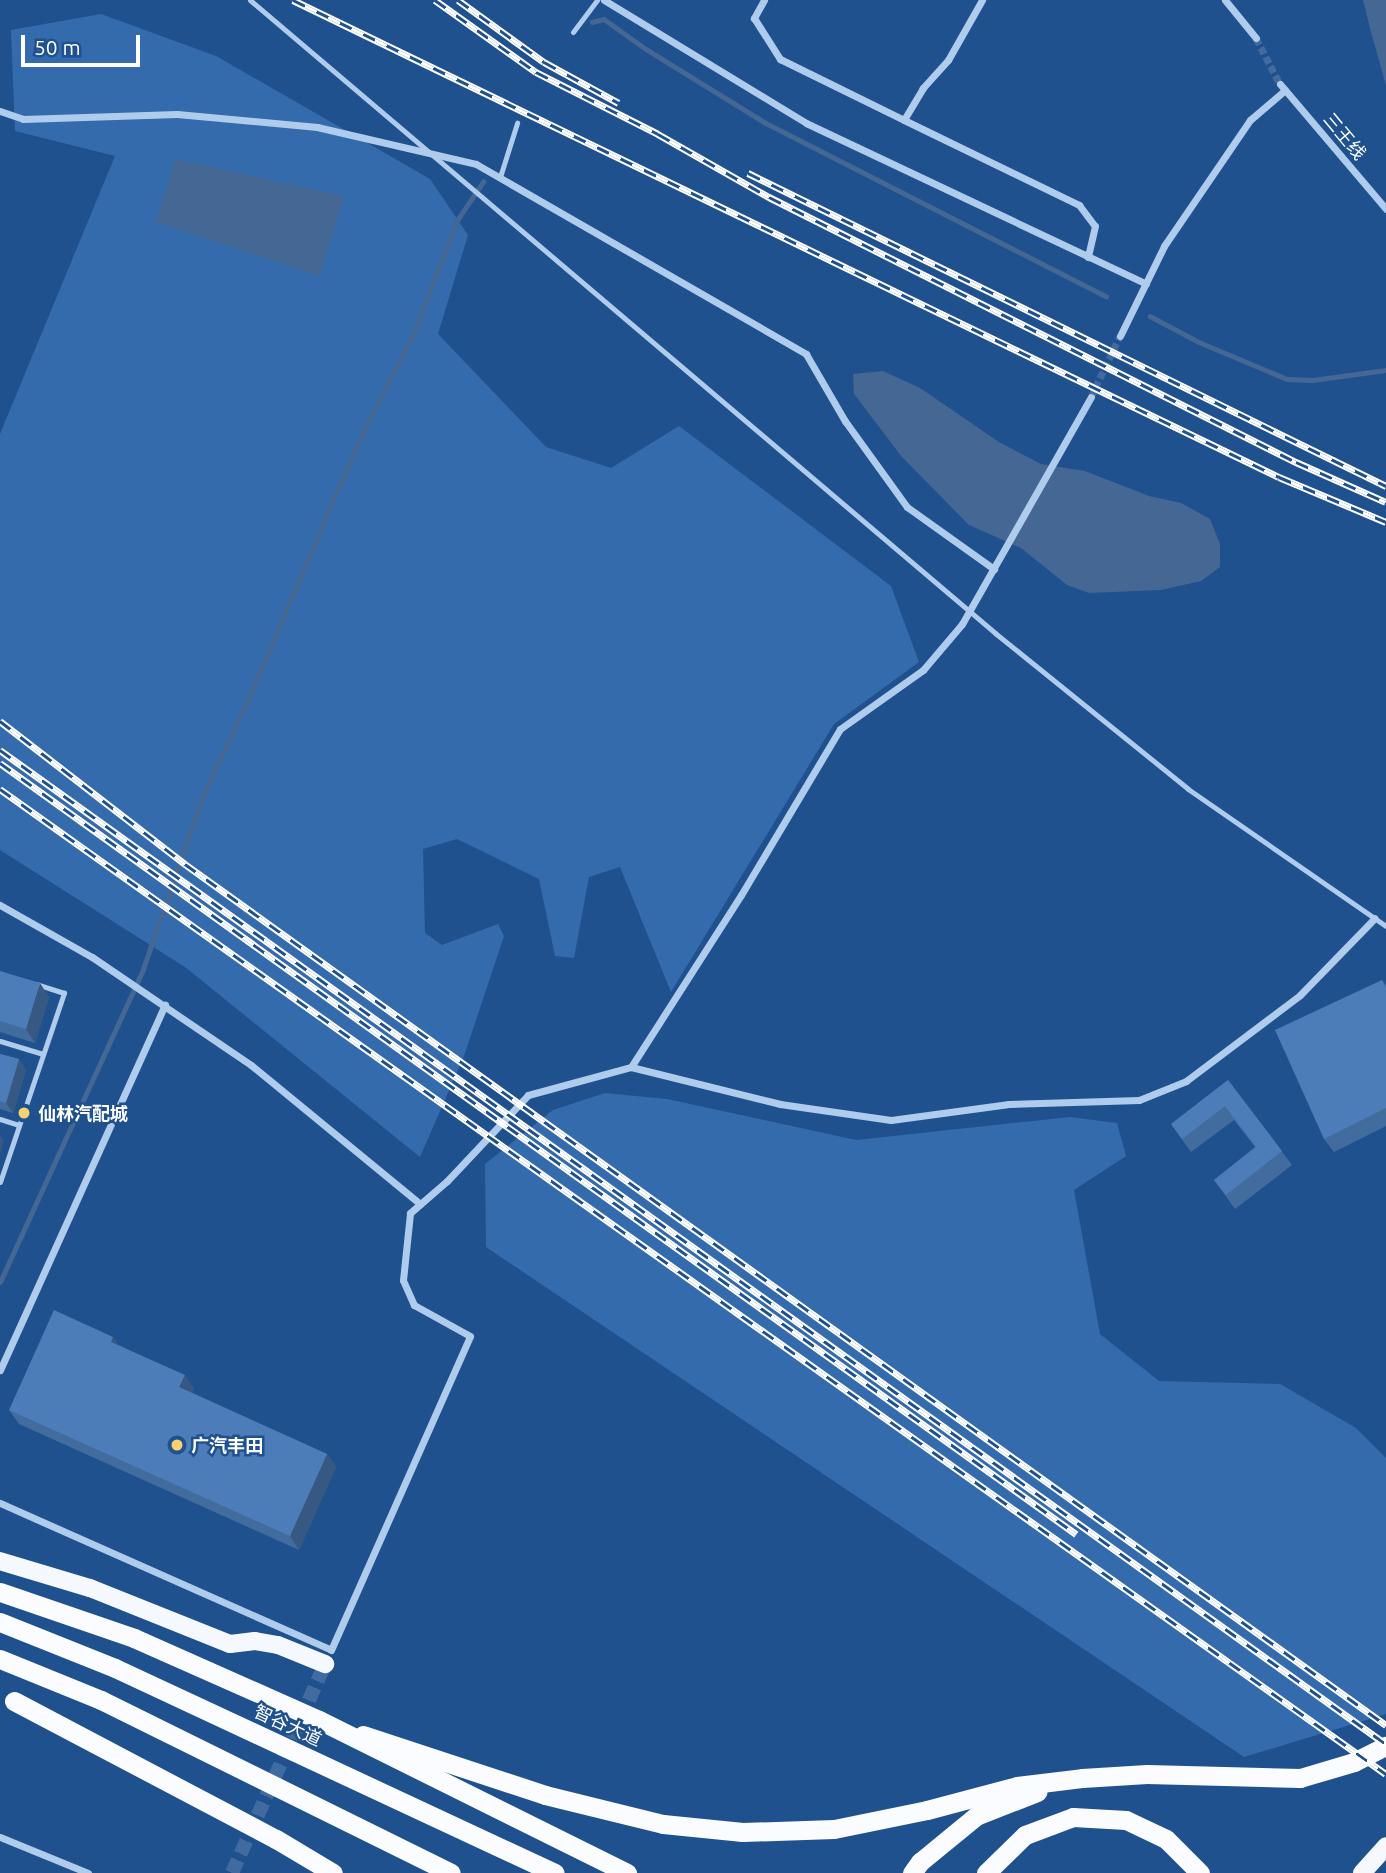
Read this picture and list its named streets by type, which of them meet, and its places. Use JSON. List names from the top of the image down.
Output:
{
  "streets": {
    "highway": ["智谷大道"],
    "street": ["三王线"]
  },
  "places": ["仙林汽配城", "广汽丰田"],
  "scale_bar": "50 m"
}
